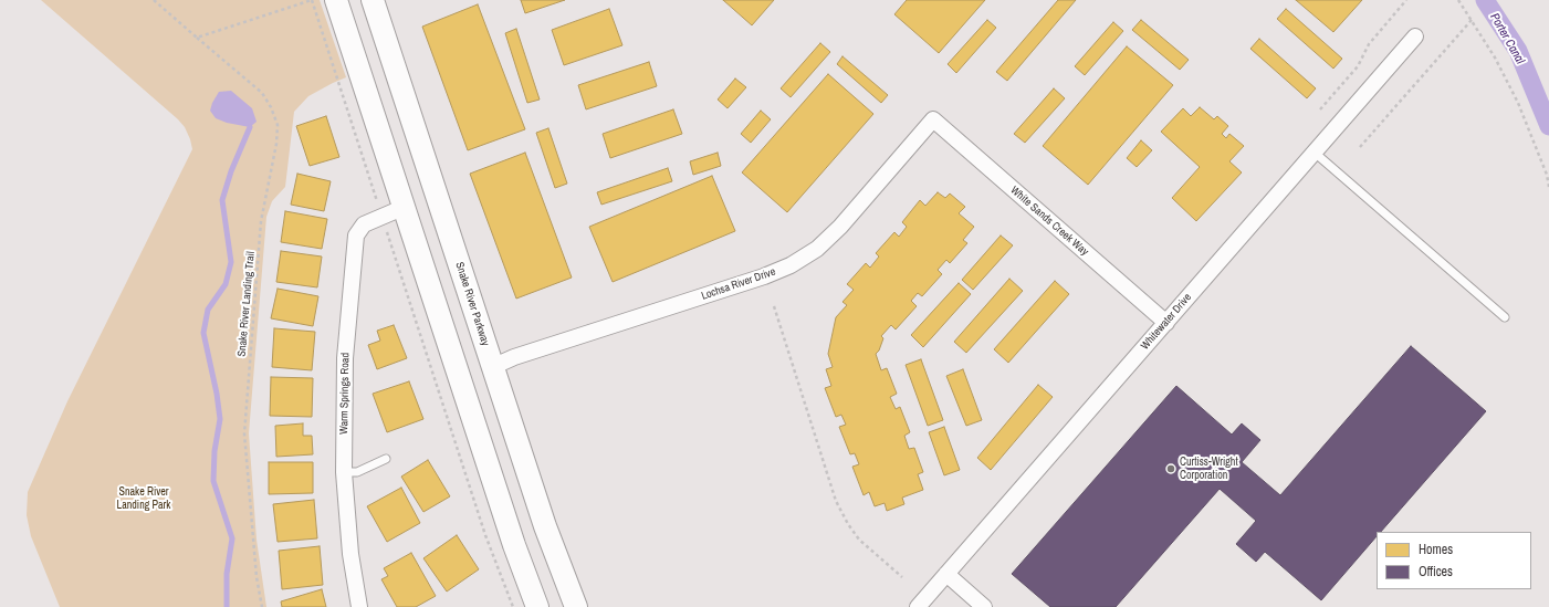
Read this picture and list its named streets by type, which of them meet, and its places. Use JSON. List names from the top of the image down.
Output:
{
  "streets": {
    "street": [
      "White Sands Creek Way",
      "Lochsa River Drive",
      "Snake River Parkway",
      "Whitewater Drive",
      "Warm Springs Road"
    ],
    "path": ["Snake River Landing Trail"]
  },
  "crossings": [
    ["White Sands Creek Way", "Lochsa River Drive"],
    ["White Sands Creek Way", "Whitewater Drive"],
    ["Lochsa River Drive", "Snake River Parkway"]
  ],
  "water": ["Porter Canal"],
  "parks": ["Snake River Landing Park"],
  "places": ["Curtiss-Wright Corporation"],
  "legend": ["Homes", "Offices"]
}
